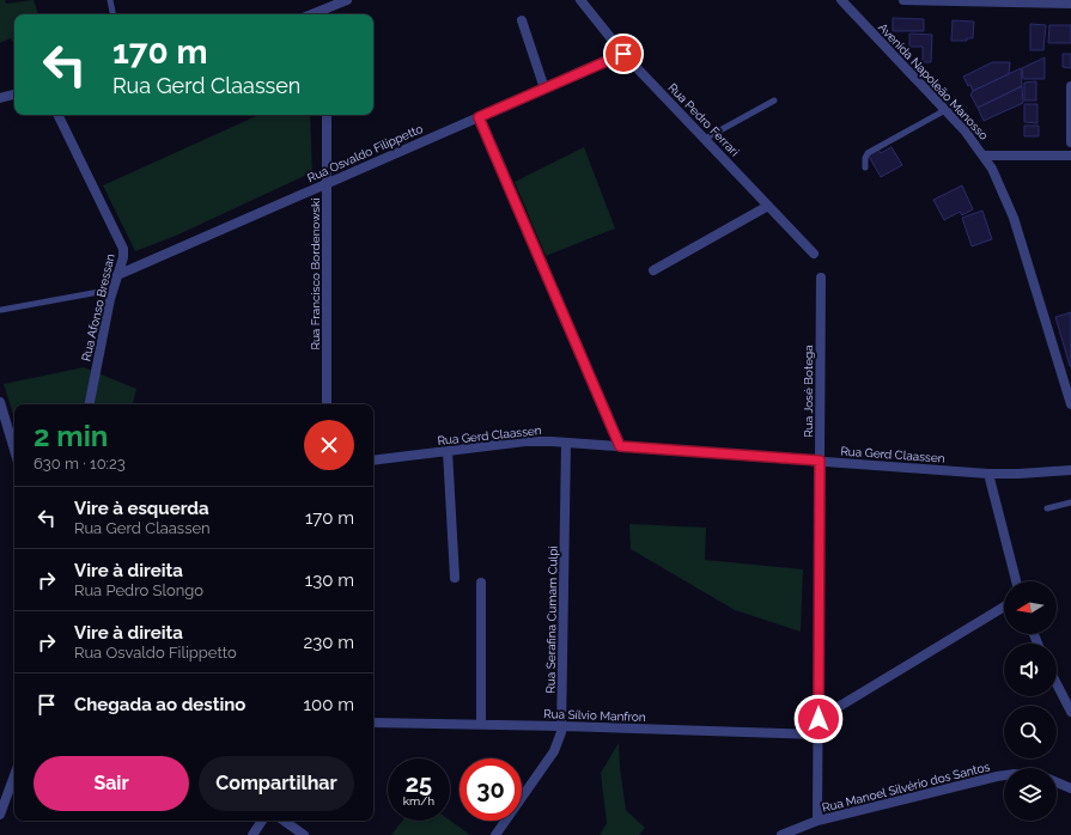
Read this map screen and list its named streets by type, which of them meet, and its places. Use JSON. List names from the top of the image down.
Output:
{
  "streets": {
    "street": [
      "Avenida Napoleão Manosso",
      "Rua Pedro Ferrari",
      "Rua Osvaldo Filippetto",
      "Rua Francisco Bordenowski",
      "Rua Afonso Bressan",
      "Rua José Botega",
      "Rua Gerd Claassen",
      "Rua Serafina Cumam Culpi",
      "Rua Sílvio Manfron",
      "Rua Manoel Silvério dos Santos"
    ]
  },
  "crossings": [
    ["Rua Pedro Ferrari", "Rua Osvaldo Filippetto"],
    ["Rua Osvaldo Filippetto", "Rua Francisco Bordenowski"],
    ["Rua Osvaldo Filippetto", "Rua Afonso Bressan"],
    ["Rua José Botega", "Rua Gerd Claassen"],
    ["Rua José Botega", "Rua Sílvio Manfron"],
    ["Rua José Botega", "Rua Manoel Silvério dos Santos"],
    ["Rua Gerd Claassen", "Rua Serafina Cumam Culpi"],
    ["Rua Serafina Cumam Culpi", "Rua Sílvio Manfron"]
  ],
  "north": "left",
  "page": {
    "turn": ["170 m", "Rua Gerd Claassen"],
    "heading": ["2 min", "630 m · 10:23"],
    "list": [
      {
        "name": "Vire à esquerda",
        "note": "Rua Gerd Claassen",
        "value": "170 m"
      },
      {
        "name": "Vire à direita",
        "note": "Rua Pedro Slongo",
        "value": "130 m"
      },
      {
        "name": "Vire à direita",
        "note": "Rua Osvaldo Filippetto",
        "value": "230 m"
      },
      {
        "name": "Chegada ao destino",
        "value": "100 m"
      }
    ],
    "buttons": ["Sair", "Compartilhar"],
    "speed": "25 km/h",
    "limit": "30"
  }
}
